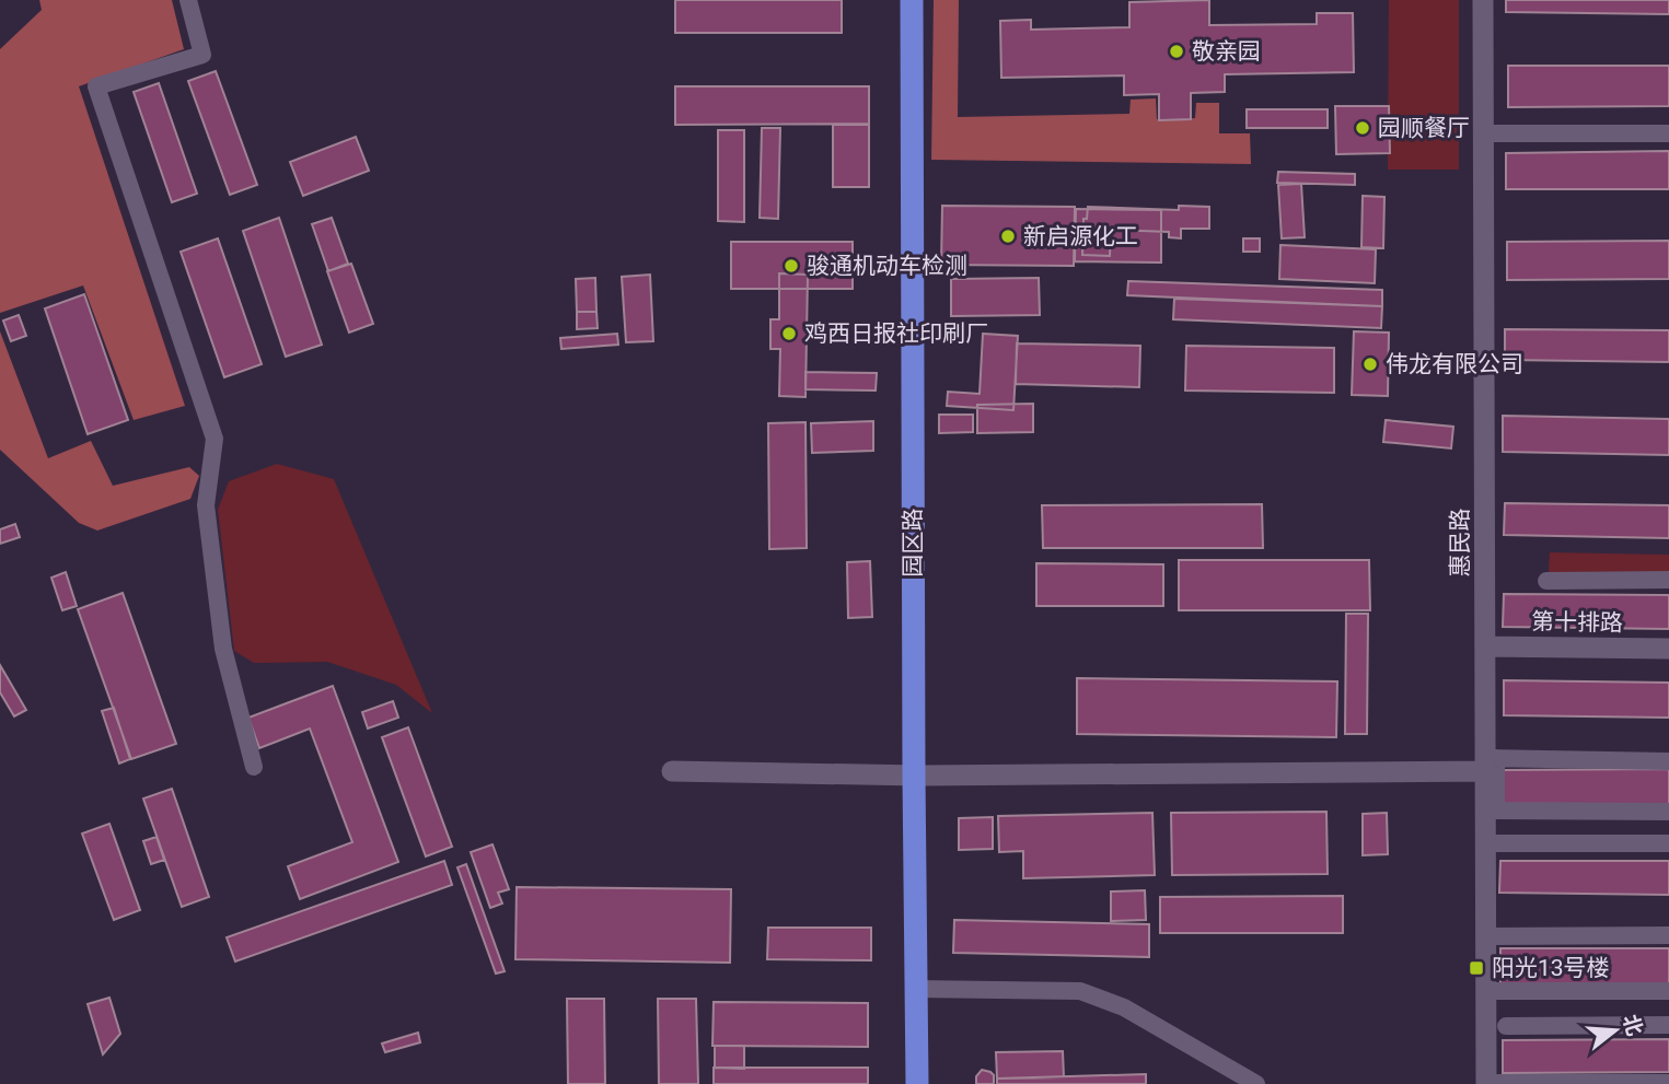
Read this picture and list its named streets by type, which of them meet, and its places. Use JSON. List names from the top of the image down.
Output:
{
  "streets": {
    "highway": ["园区路"],
    "street": ["惠民路", "第十排路"]
  },
  "crossings": [
    ["惠民路", "第十排路"]
  ],
  "places": {
    "other": [
      "敬亲园",
      "园顺餐厅",
      "新启源化工",
      "骏通机动车检测",
      "鸡西日报社印刷厂",
      "伟龙有限公司"
    ],
    "transit": ["阳光13号楼"]
  },
  "north": "right"
}
